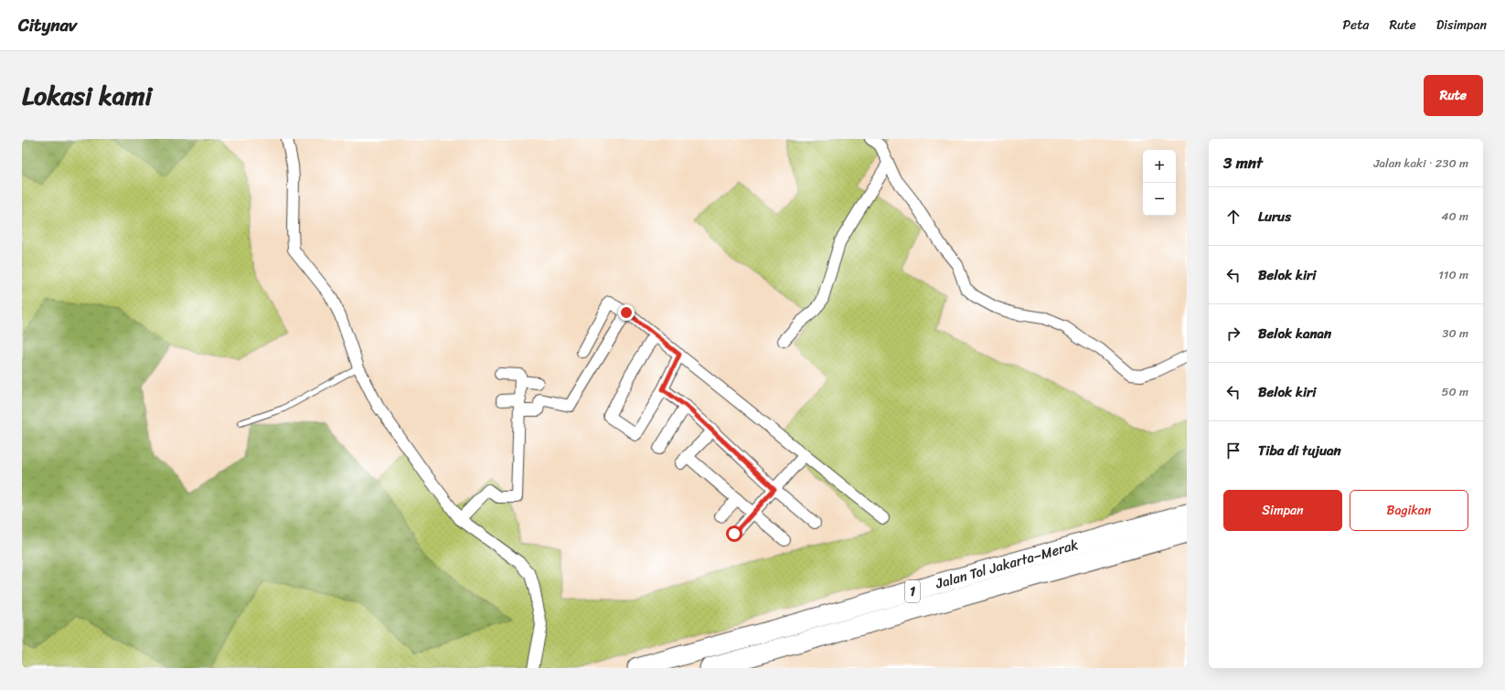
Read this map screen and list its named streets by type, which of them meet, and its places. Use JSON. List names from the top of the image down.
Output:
{
  "streets": {
    "highway": ["Jalan Tol Jakarta–Merak", "1"]
  },
  "page": {
    "header": "Citynav",
    "nav": ["Peta", "Rute", "Disimpan"],
    "title": "Lokasi kami",
    "buttons": [
      "Rute",
      ["Simpan", "Bagikan"]
    ],
    "heading": ["3 mnt", "Jalan kaki · 230 m"],
    "map_buttons": ["+", "−"],
    "list": [
      ["Lurus", "40 m"],
      ["Belok kiri", "110 m"],
      ["Belok kanan", "30 m"],
      ["Belok kiri", "50 m"],
      "Tiba di tujuan"
    ]
  }
}
